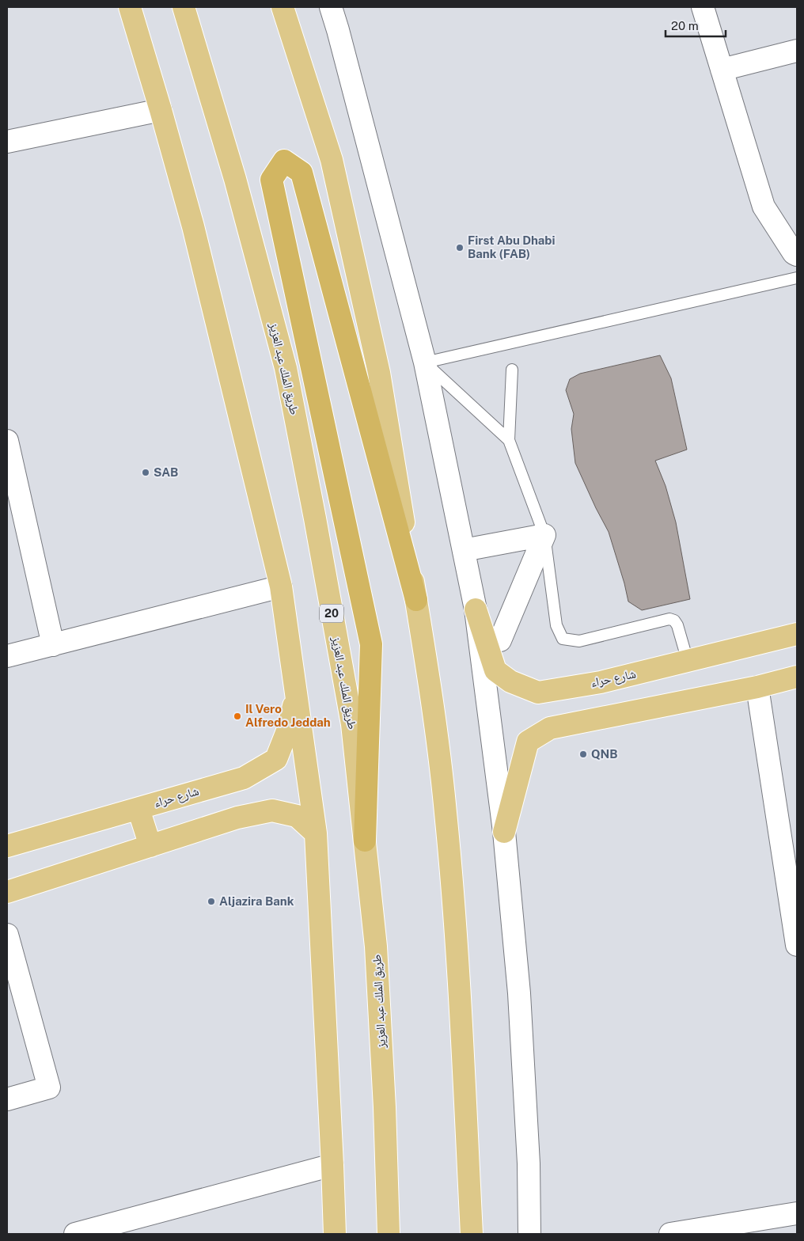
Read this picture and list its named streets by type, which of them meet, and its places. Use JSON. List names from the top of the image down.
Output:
{
  "streets": {
    "main road": ["طريق الملك عبد العزيز", "20", "شارع حراء"]
  },
  "places": [
    "First Abu Dhabi Bank (FAB)",
    "SAB",
    "Il Vero Alfredo Jeddah",
    "QNB",
    "Aljazira Bank"
  ],
  "scale_bar": "20 m"
}
